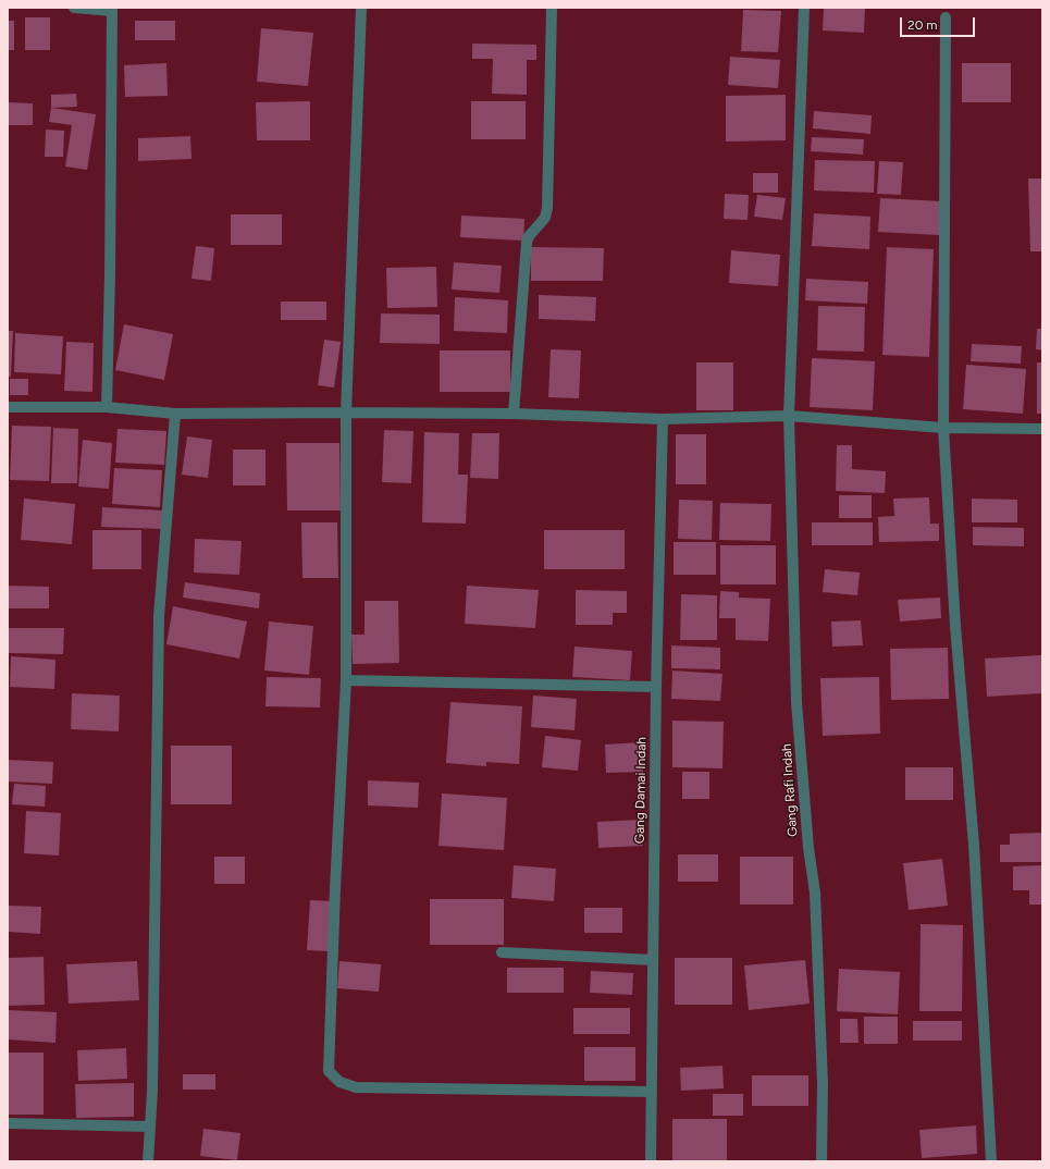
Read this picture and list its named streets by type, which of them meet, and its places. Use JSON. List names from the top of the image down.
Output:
{
  "streets": {
    "street": ["Gang Damai Indah", "Gang Rafi Indah"]
  },
  "scale_bar": "20 m"
}
